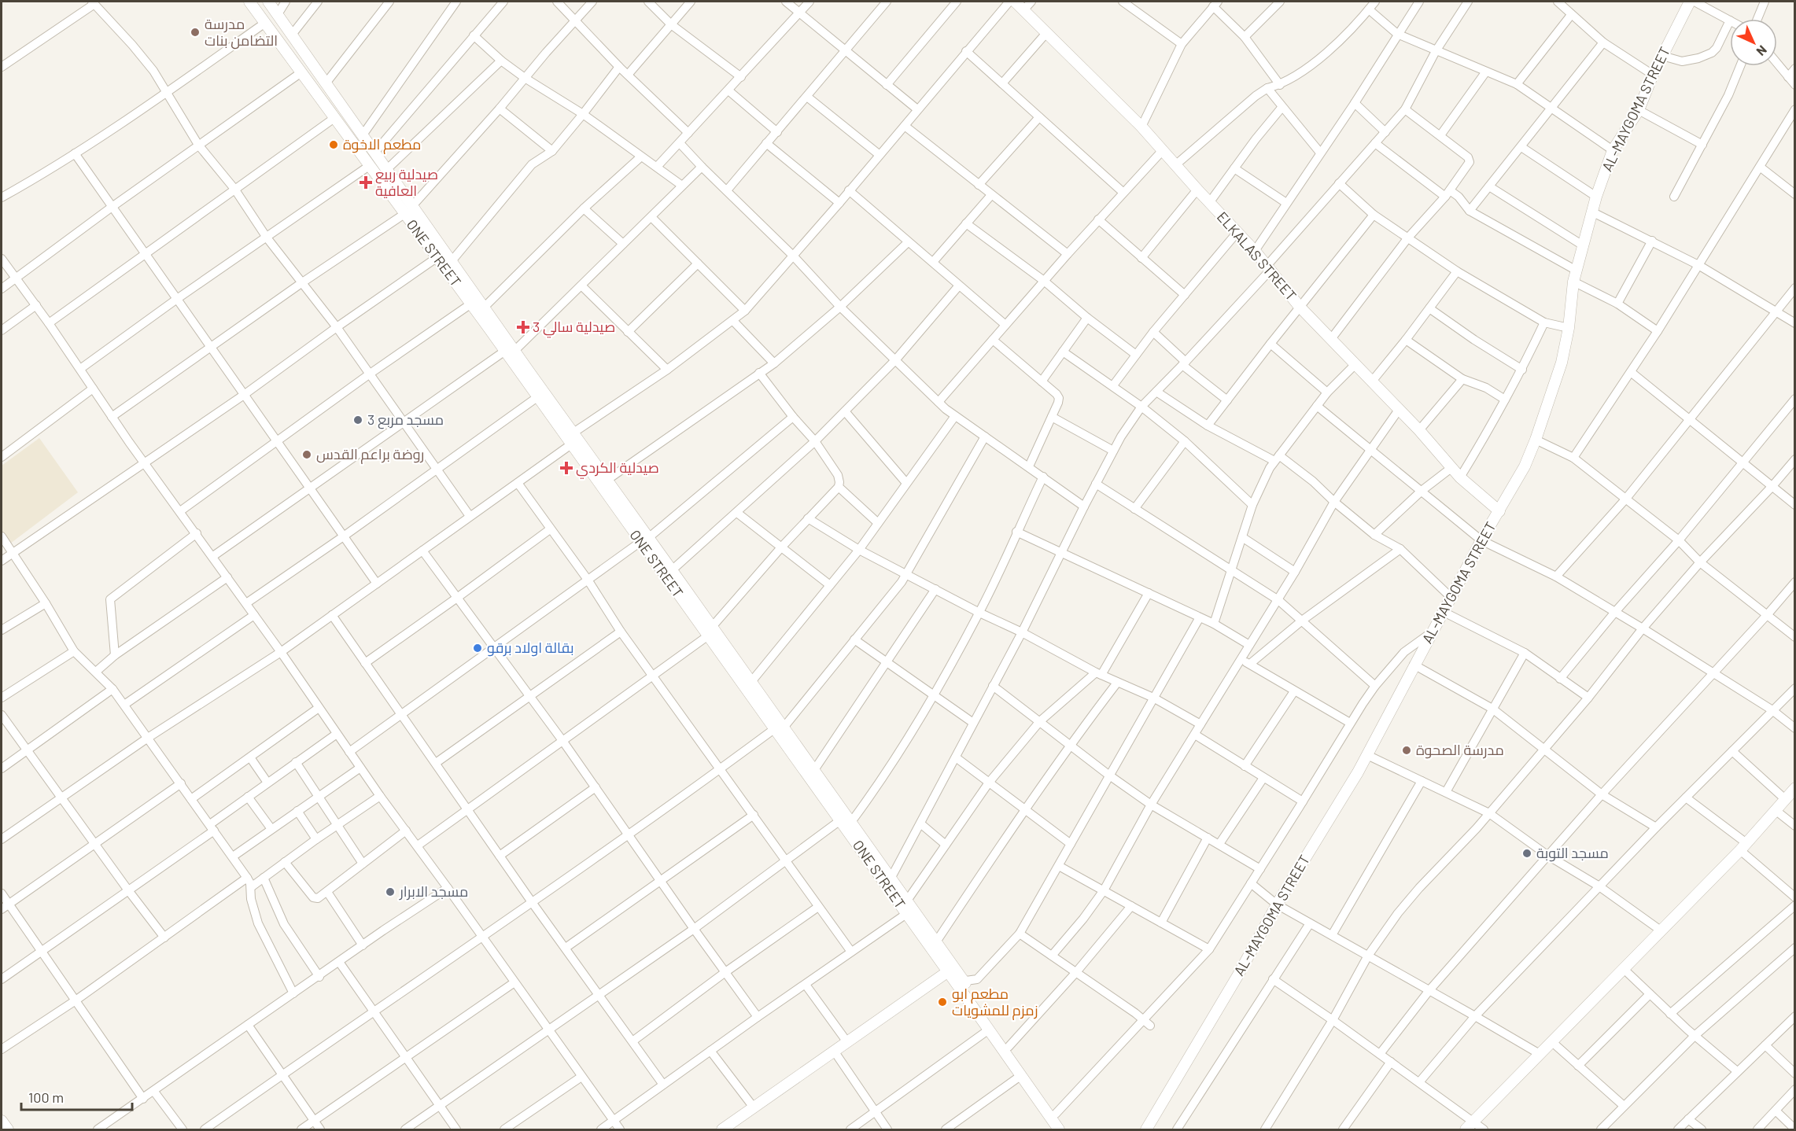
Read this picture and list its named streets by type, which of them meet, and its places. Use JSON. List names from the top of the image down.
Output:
{
  "streets": {
    "street": ["AL-MAYGOMA STREET", "ONE STREET", "ELKALAS STREET"]
  },
  "crossings": [
    ["AL-MAYGOMA STREET", "ELKALAS STREET"]
  ],
  "places": {
    "other": [
      "مدرسة التضامن بنات",
      "مطعم الاخوة",
      "مسجد مربع 3",
      "روضة براعم القدس",
      "بقالة اولاد برقو",
      "مدرسة الصحوة",
      "مسجد التوبة",
      "مسجد الابرار",
      "مطعم ابو زمزم للمشويات"
    ],
    "health": ["صيدلية ربيع العافية", "صيدلية سالي 3", "صيدلية الكردي"]
  },
  "scale_bar": "100 m",
  "north": "bottom right"
}
